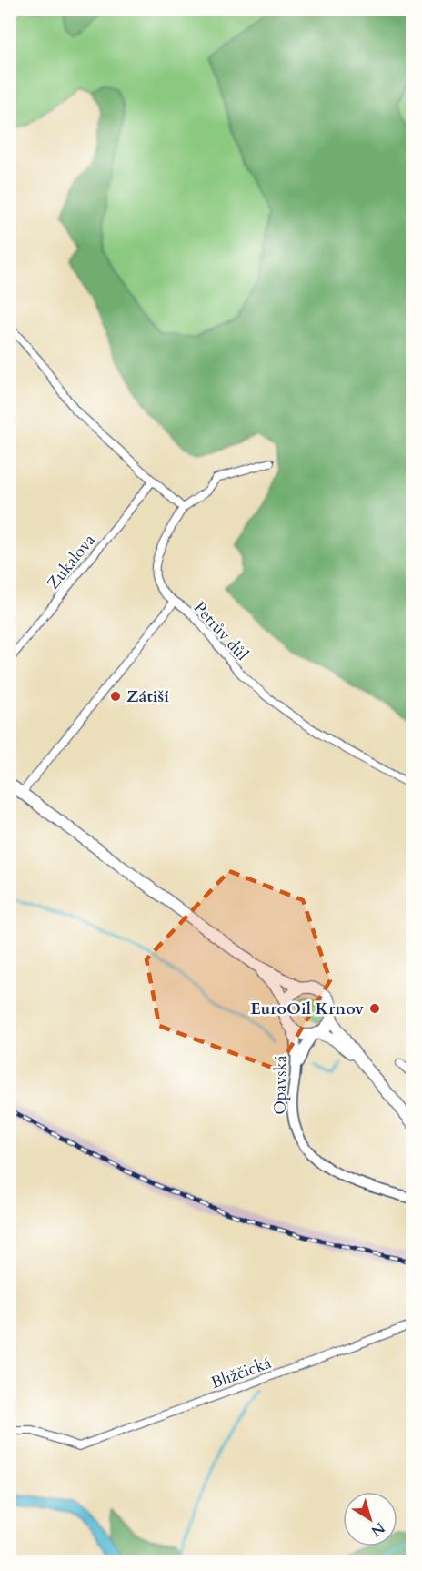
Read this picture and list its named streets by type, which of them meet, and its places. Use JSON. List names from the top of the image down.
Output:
{
  "streets": {
    "main road": ["Opavská"],
    "street": ["Zukalova", "Petrův důl", "Bližčická"]
  },
  "places": ["Zátiší", "EuroOil Krnov"],
  "north": "bottom right"
}
